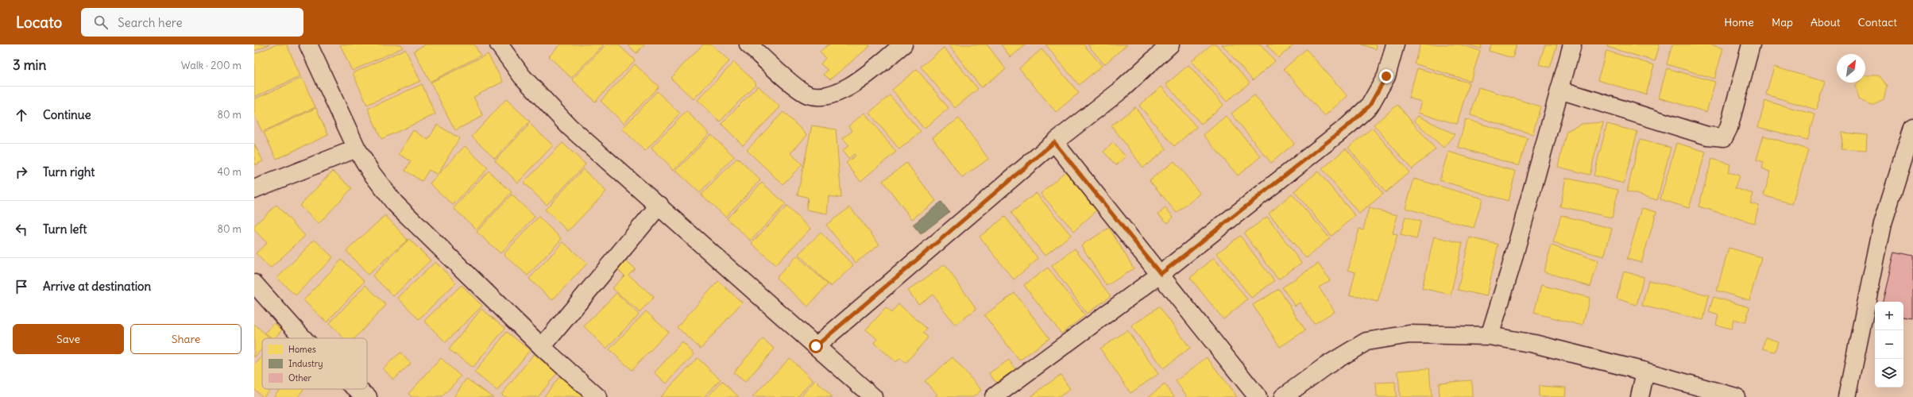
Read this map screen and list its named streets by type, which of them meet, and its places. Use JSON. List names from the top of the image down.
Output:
{
  "legend": ["Homes", "Industry", "Other"],
  "north": "top right",
  "page": {
    "header": "Locato",
    "search": "Search here",
    "nav": [
      "Home",
      "Map",
      "About",
      "Contact"
    ],
    "heading": ["3 min", "Walk · 200 m"],
    "list": [
      ["Continue", "80 m"],
      ["Turn right", "40 m"],
      ["Turn left", "80 m"],
      "Arrive at destination"
    ],
    "map_buttons": ["+", "−"],
    "buttons": ["Save", "Share"]
  }
}
